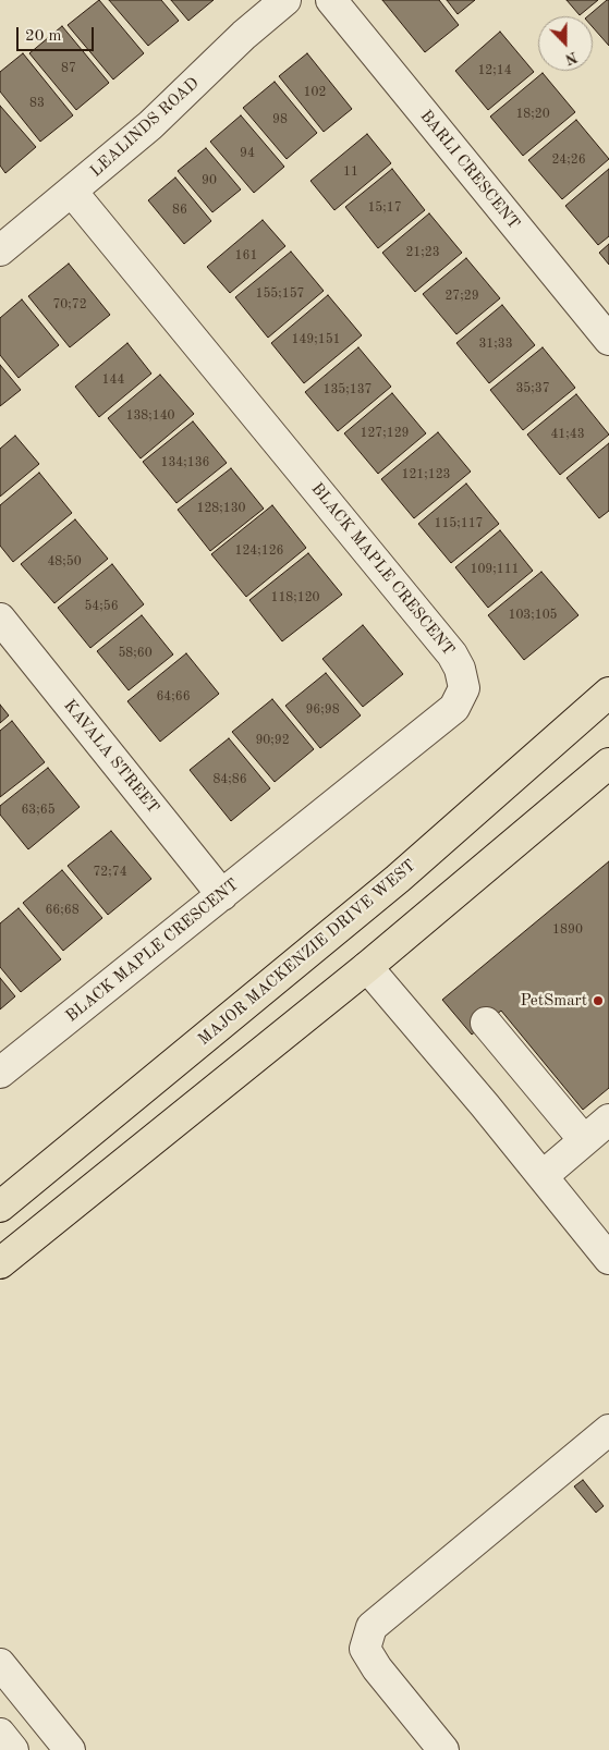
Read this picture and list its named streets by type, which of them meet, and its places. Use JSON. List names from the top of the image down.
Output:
{
  "streets": {
    "main road": ["MAJOR MACKENZIE DRIVE WEST"],
    "street": [
      "LEALINDS ROAD",
      "BARLI CRESCENT",
      "BLACK MAPLE CRESCENT",
      "KAVALA STREET"
    ]
  },
  "crossings": [
    ["LEALINDS ROAD", "BLACK MAPLE CRESCENT"],
    ["BLACK MAPLE CRESCENT", "KAVALA STREET"]
  ],
  "places": ["PetSmart"],
  "house_numbers": [
    "87",
    "12;14",
    "102",
    "83",
    "18;20",
    "98",
    "94",
    "24;26",
    "11",
    "90",
    "15;17",
    "86",
    "21;23",
    "161",
    "155;157",
    "27;29",
    "70;72",
    "149;151",
    "31;33",
    "144",
    "35;37",
    "135;137",
    "138;140",
    "127;129",
    "41;43",
    "134;136",
    "121;123",
    "128;130",
    "115;117",
    "124;126",
    "48;50",
    "109;111",
    "118;120",
    "54;56",
    "103;105",
    "58;60",
    "64;66",
    "96;98",
    "90;92",
    "84;86",
    "63;65",
    "72;74",
    "66;68",
    "1890"
  ],
  "scale_bar": "20 m",
  "north": "bottom"
}
